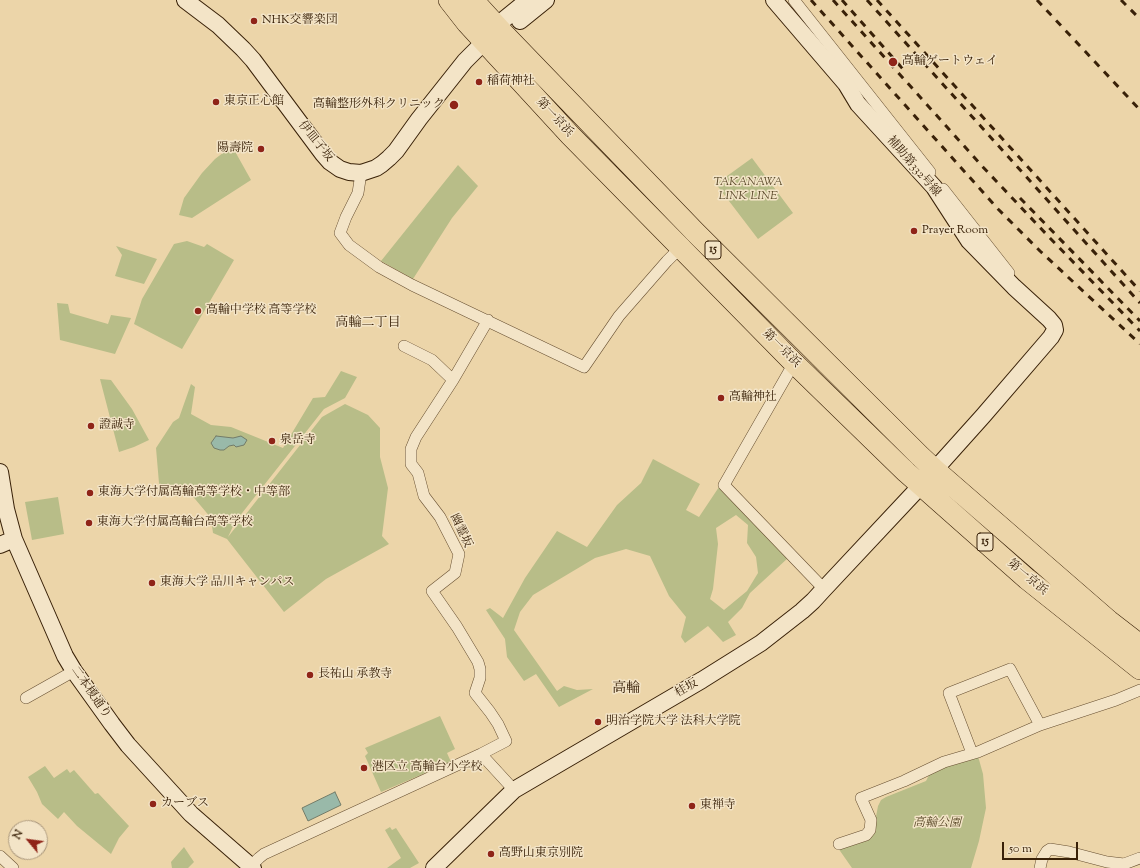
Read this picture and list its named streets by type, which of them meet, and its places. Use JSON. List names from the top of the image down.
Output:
{
  "streets": {
    "highway": ["第一京浜", "15"],
    "street": [
      "伊皿子坂",
      "補助第332号線",
      "幽霊坂",
      "桂坂",
      "二本榎通り"
    ]
  },
  "crossings": [
    ["第一京浜", "桂坂"],
    ["補助第332号線", "桂坂"]
  ],
  "districts": ["高輪二丁目", "高輪"],
  "parks": ["TAKANAWA LINK LINE", "高輪公園"],
  "places": [
    "NHK交響楽団",
    "高輪ゲートウェイ",
    "稲荷神社",
    "東京正心館",
    "高輪整形外科クリニック",
    "陽壽院",
    "Prayer Room",
    "高輪中学校 高等学校",
    "高輪神社",
    "證誠寺",
    "泉岳寺",
    "東海大学付属高輪高等学校・中等部",
    "東海大学付属高輪台高等学校",
    "東海大学 品川キャンパス",
    "長祐山 承教寺",
    "明治学院大学 法科大学院",
    "港区立 高輪台小学校",
    "カーブス",
    "東禅寺",
    "高野山東京別院"
  ],
  "scale_bar": "50 m",
  "north": "top left"
}
